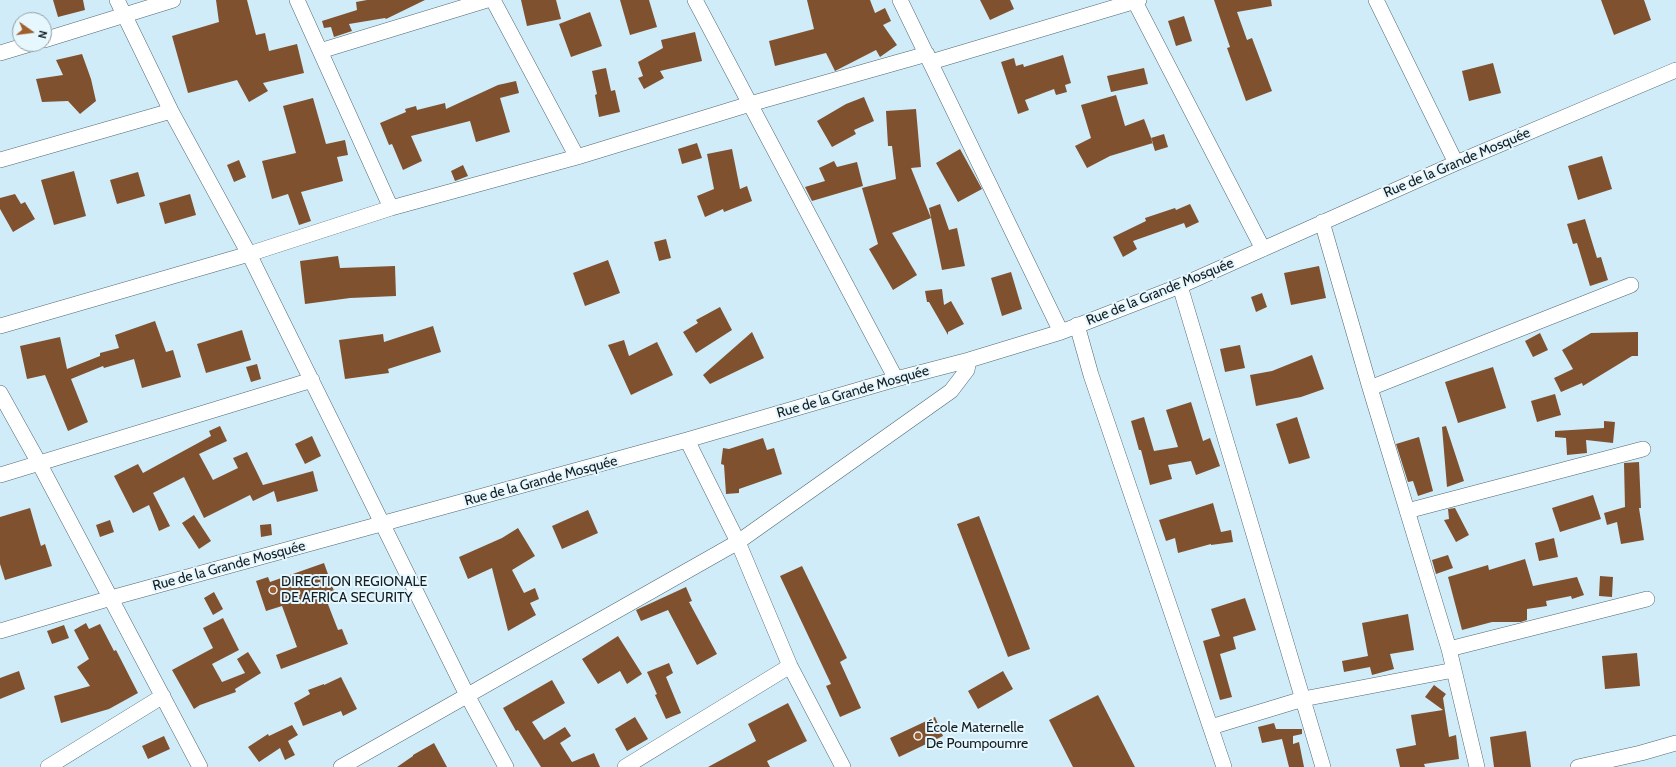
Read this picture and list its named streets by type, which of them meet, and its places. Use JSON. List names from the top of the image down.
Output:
{
  "streets": {
    "street": ["Rue de la Grande Mosquée"]
  },
  "places": ["DIRECTION REGIONALE DE AFRICA SECURITY", "École Maternelle De Poumpoumre"],
  "north": "right"
}
